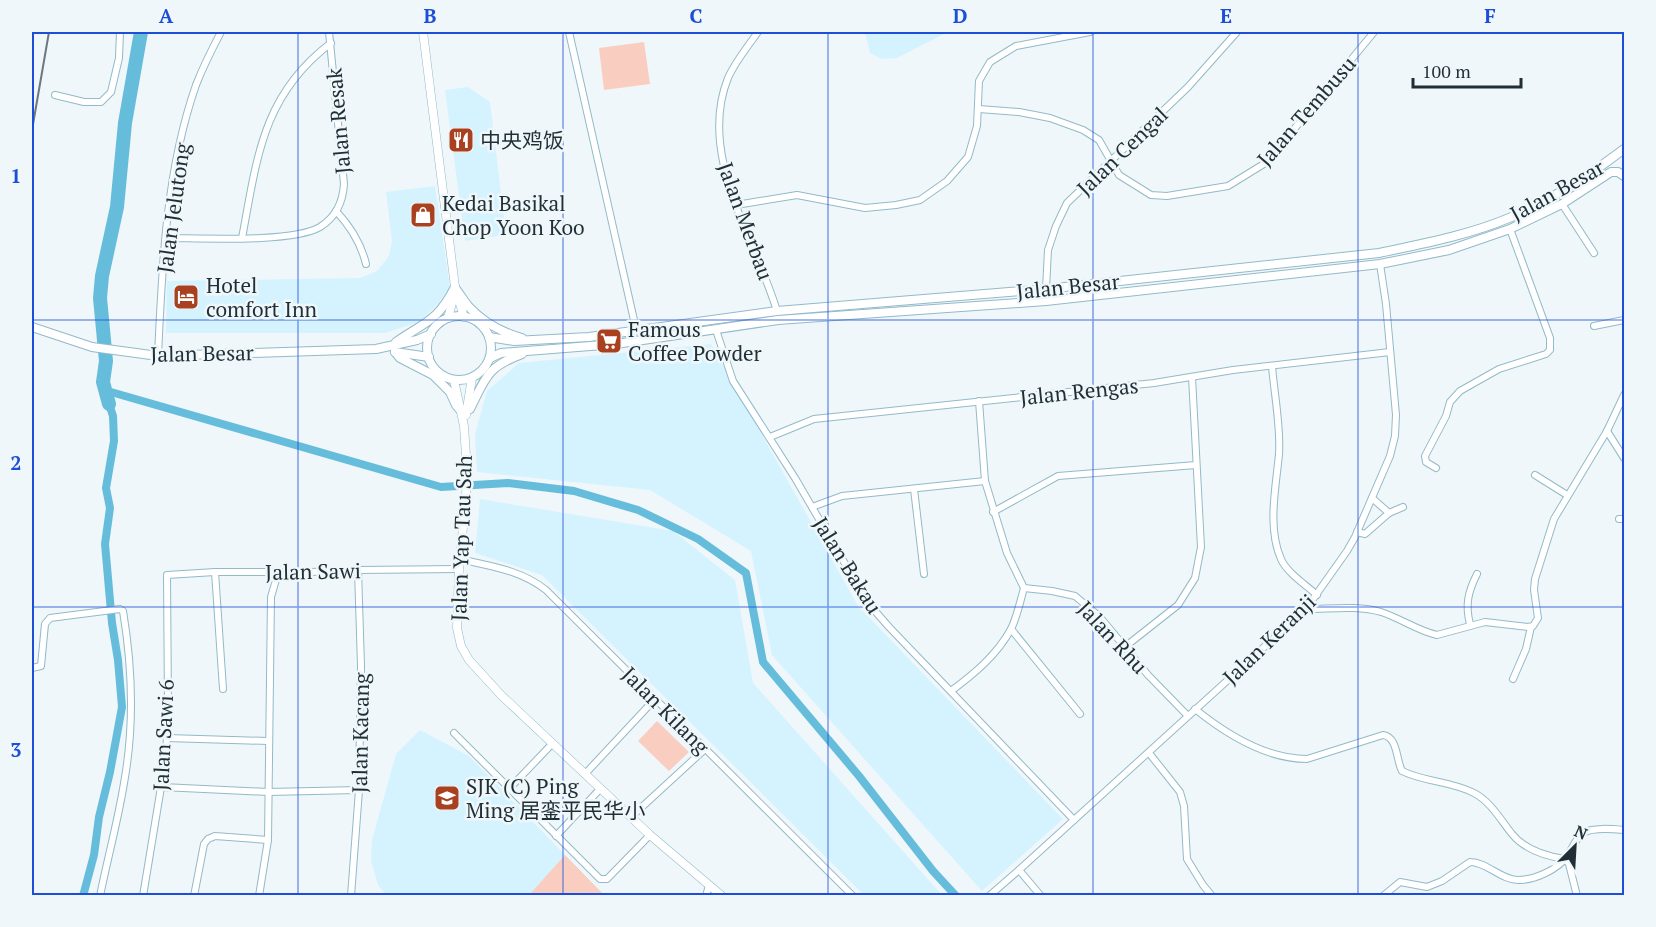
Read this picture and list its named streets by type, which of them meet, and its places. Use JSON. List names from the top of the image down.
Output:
{
  "streets": {
    "main road": ["Jalan Besar"],
    "street": [
      "Jalan Tembusu",
      "Jalan Resak",
      "Jalan Cengal",
      "Jalan Jelutong",
      "Jalan Merbau",
      "Jalan Rengas",
      "Jalan Yap Tau Sah",
      "Jalan Bakau",
      "Jalan Sawi",
      "Jalan Rhu",
      "Jalan Keranji",
      "Jalan Kilang",
      "Jalan Kacang",
      "Jalan Sawi 6"
    ]
  },
  "crossings": [
    ["Jalan Tembusu", "Jalan Cengal"],
    ["Jalan Cengal", "Jalan Besar"],
    ["Jalan Besar", "Jalan Jelutong"],
    ["Jalan Besar", "Jalan Merbau"],
    ["Jalan Besar", "Jalan Yap Tau Sah"],
    ["Jalan Besar", "Jalan Bakau"],
    ["Jalan Besar", "Jalan Keranji"],
    ["Jalan Rengas", "Jalan Bakau"],
    ["Jalan Rengas", "Jalan Keranji"],
    ["Jalan Yap Tau Sah", "Jalan Sawi"],
    ["Jalan Yap Tau Sah", "Jalan Kilang"],
    ["Jalan Bakau", "Jalan Keranji"],
    ["Jalan Sawi", "Jalan Kacang"],
    ["Jalan Sawi", "Jalan Sawi 6"],
    ["Jalan Rhu", "Jalan Keranji"]
  ],
  "places": {
    "restaurant": ["中央鸡饭"],
    "shop": ["Kedai Basikal Chop Yoon Koo"],
    "hotel": ["Hotel comfort Inn"],
    "supermarket": ["Famous Coffee Powder"],
    "school or university": ["SJK (C) Ping Ming 居銮平民华小"]
  },
  "scale_bar": "100 m",
  "north": "top right",
  "grid": {
    "columns": [
      "A",
      "B",
      "C",
      "D",
      "E",
      "F"
    ],
    "rows": ["1", "2", "3"]
  }
}
